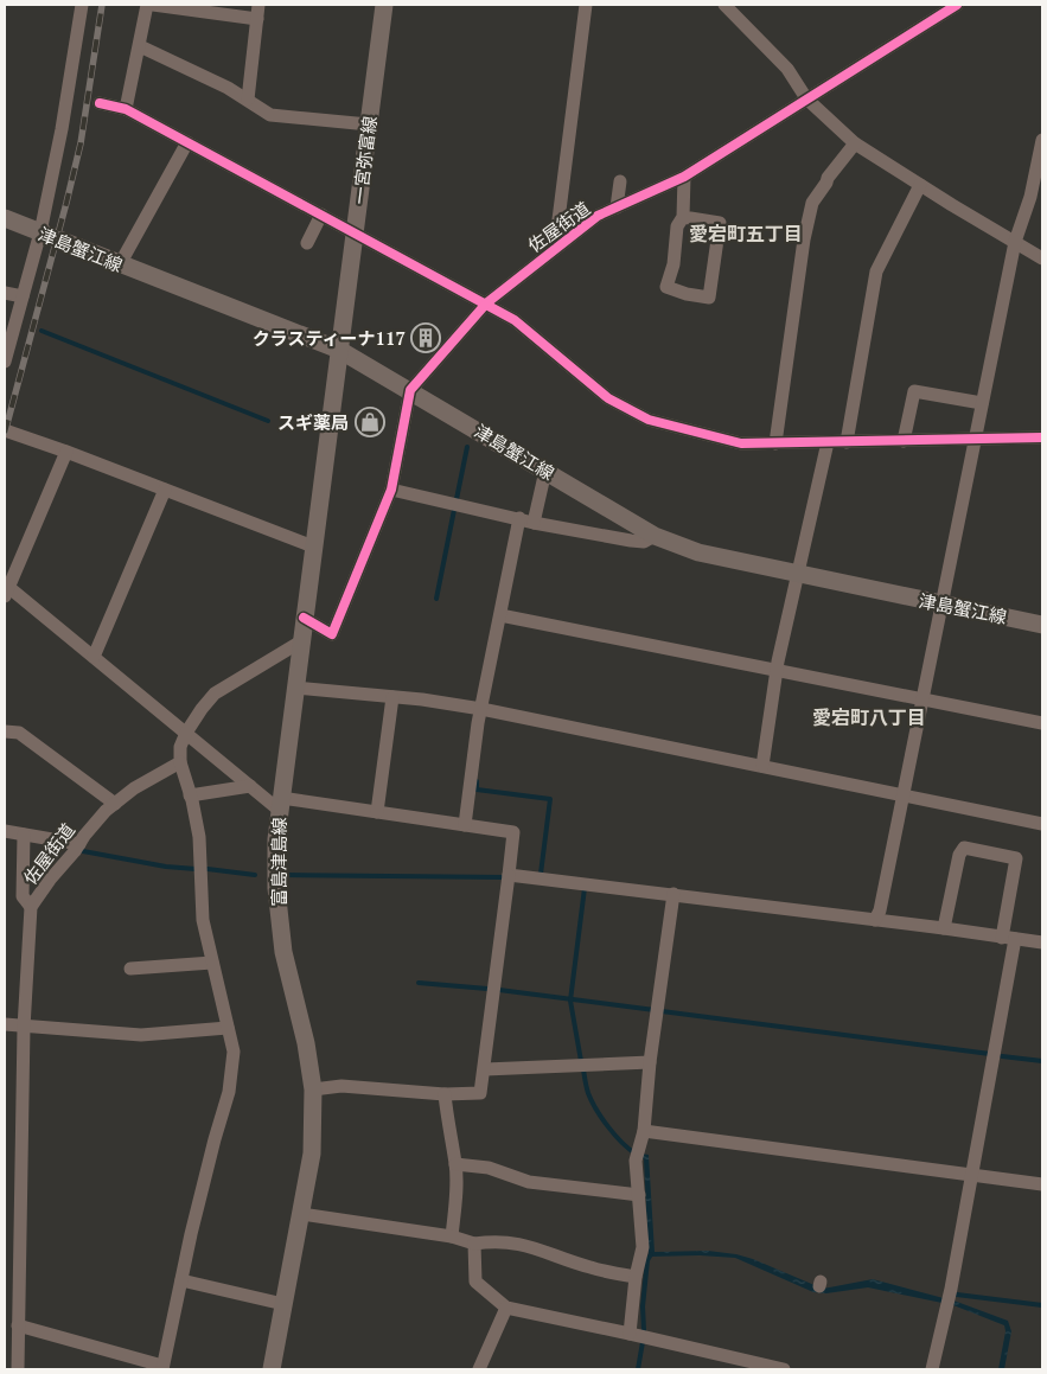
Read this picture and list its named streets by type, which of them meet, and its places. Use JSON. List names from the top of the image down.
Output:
{
  "streets": {
    "main road": ["一宮弥富線", "津島蟹江線", "富島津島線"],
    "street": ["佐屋街道"]
  },
  "crossings": [
    ["一宮弥富線", "津島蟹江線"],
    ["一宮弥富線", "富島津島線"],
    ["佐屋街道", "津島蟹江線"],
    ["津島蟹江線", "富島津島線"]
  ],
  "districts": ["愛宕町五丁目", "愛宕町八丁目"],
  "places": {
    "building": ["クラスティーナ117"],
    "shop": ["スギ薬局"]
  }
}
